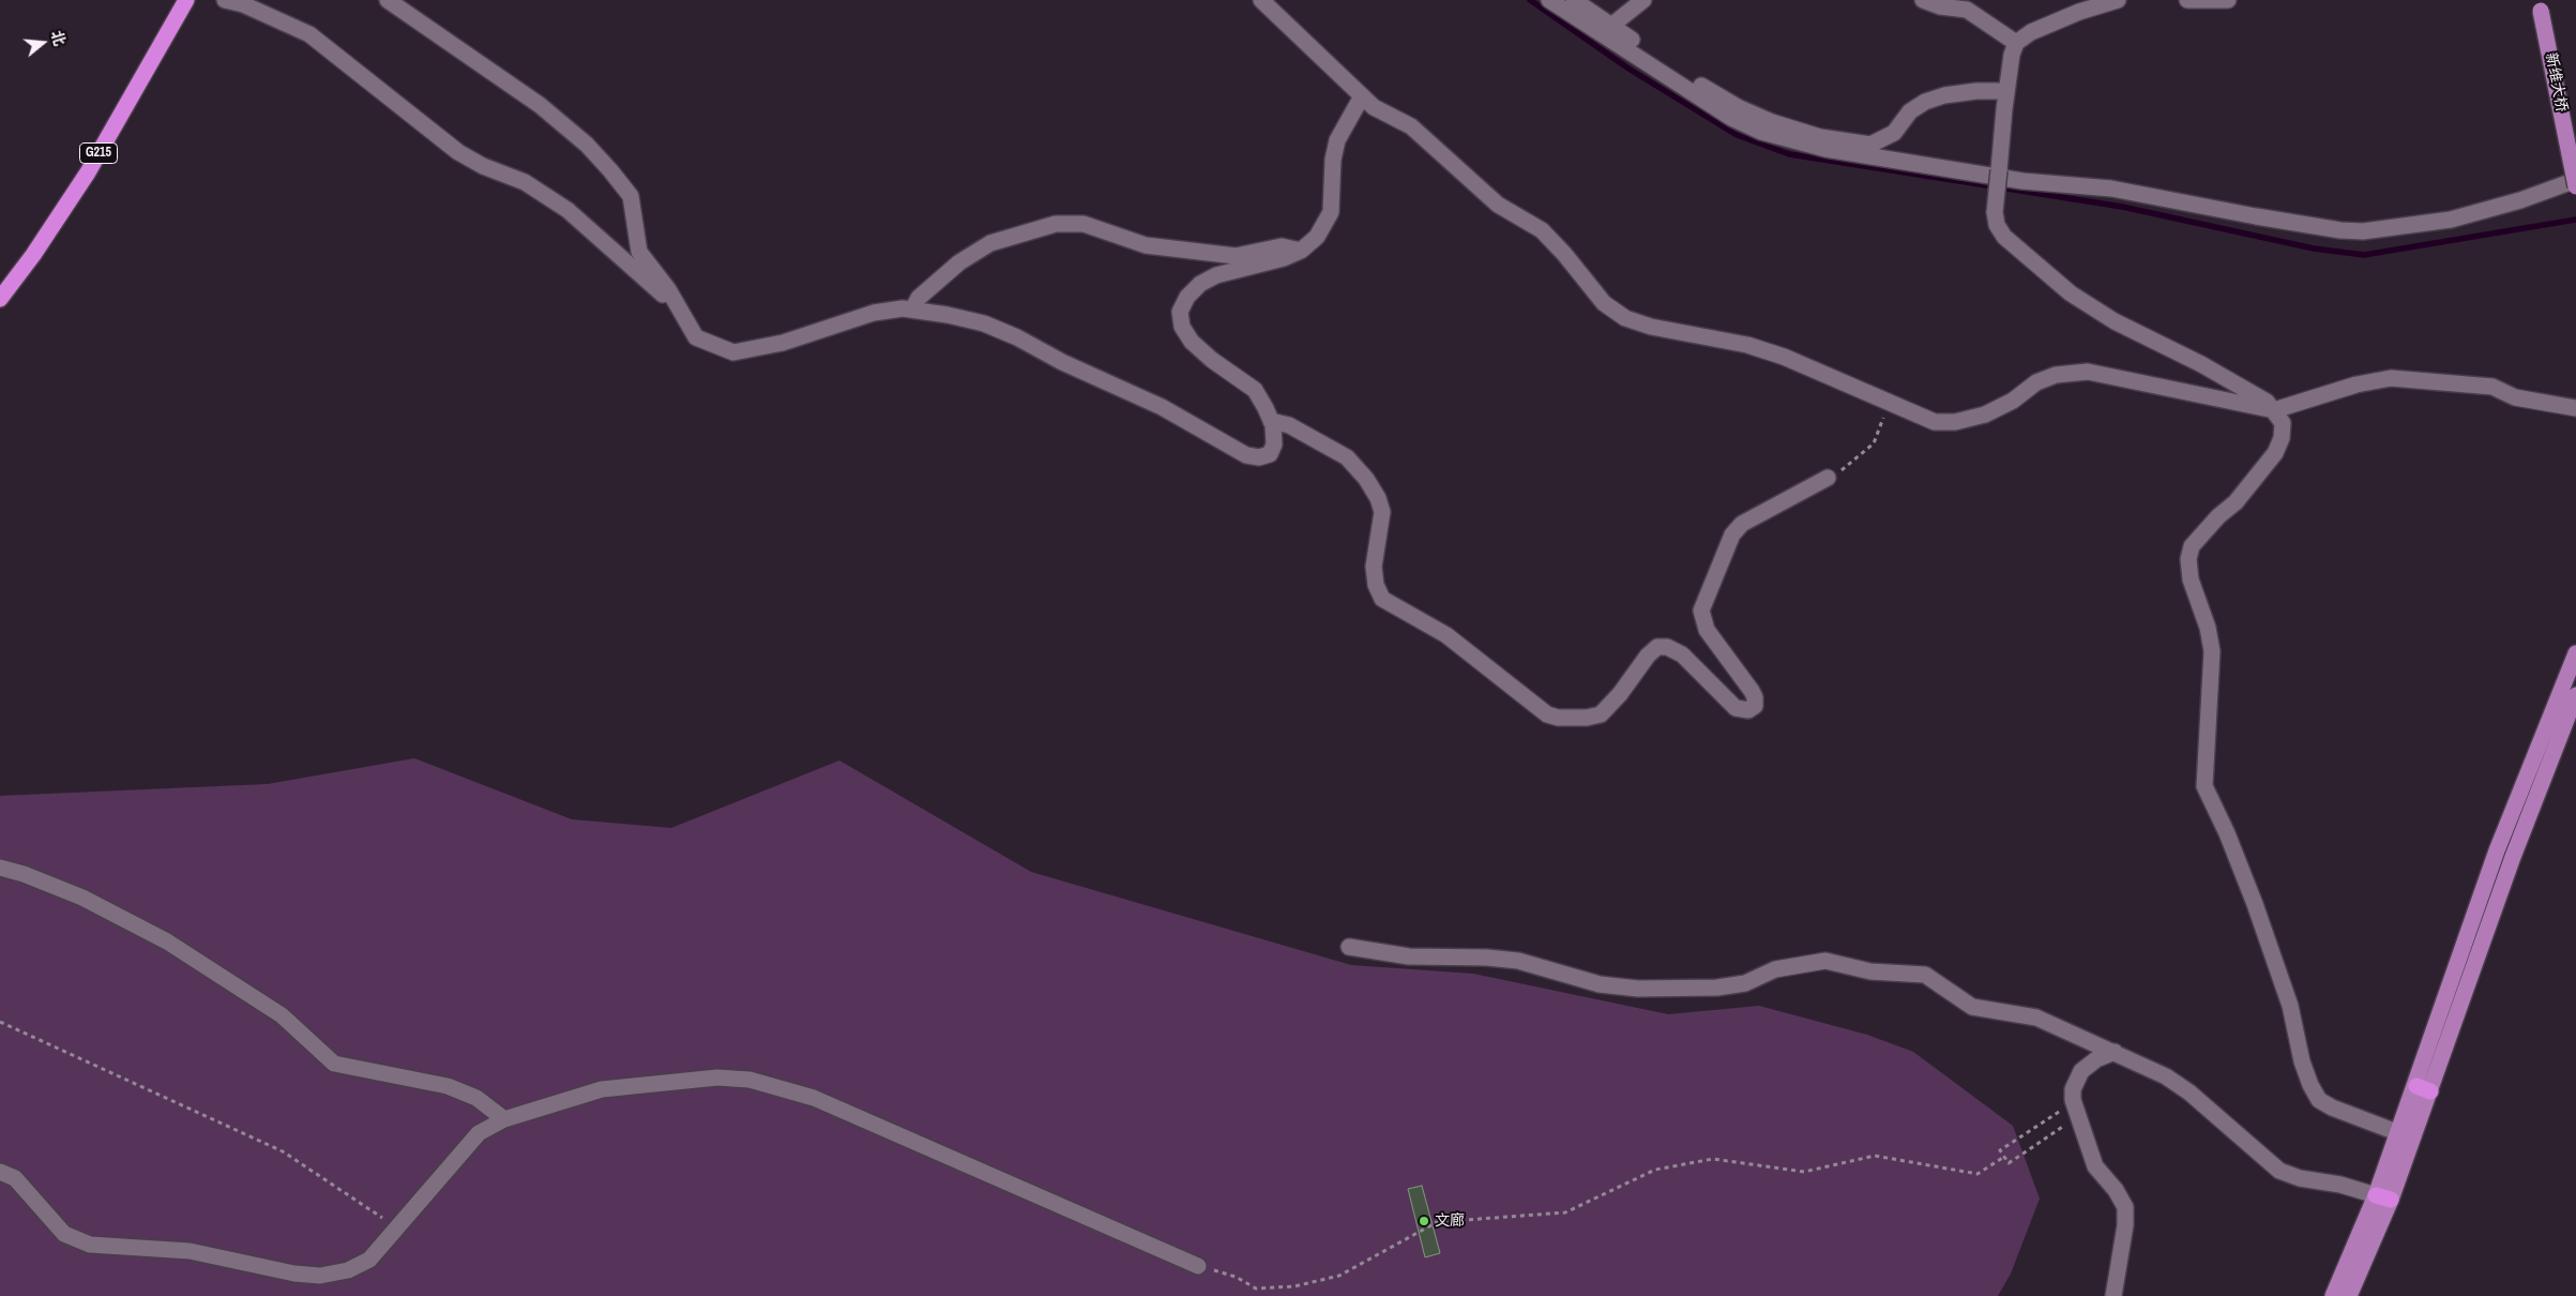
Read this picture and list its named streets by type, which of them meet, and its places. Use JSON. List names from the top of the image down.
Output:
{
  "streets": {
    "highway": ["G215"],
    "main road": ["新维大桥"]
  },
  "places": ["文廊"],
  "north": "right"
}
